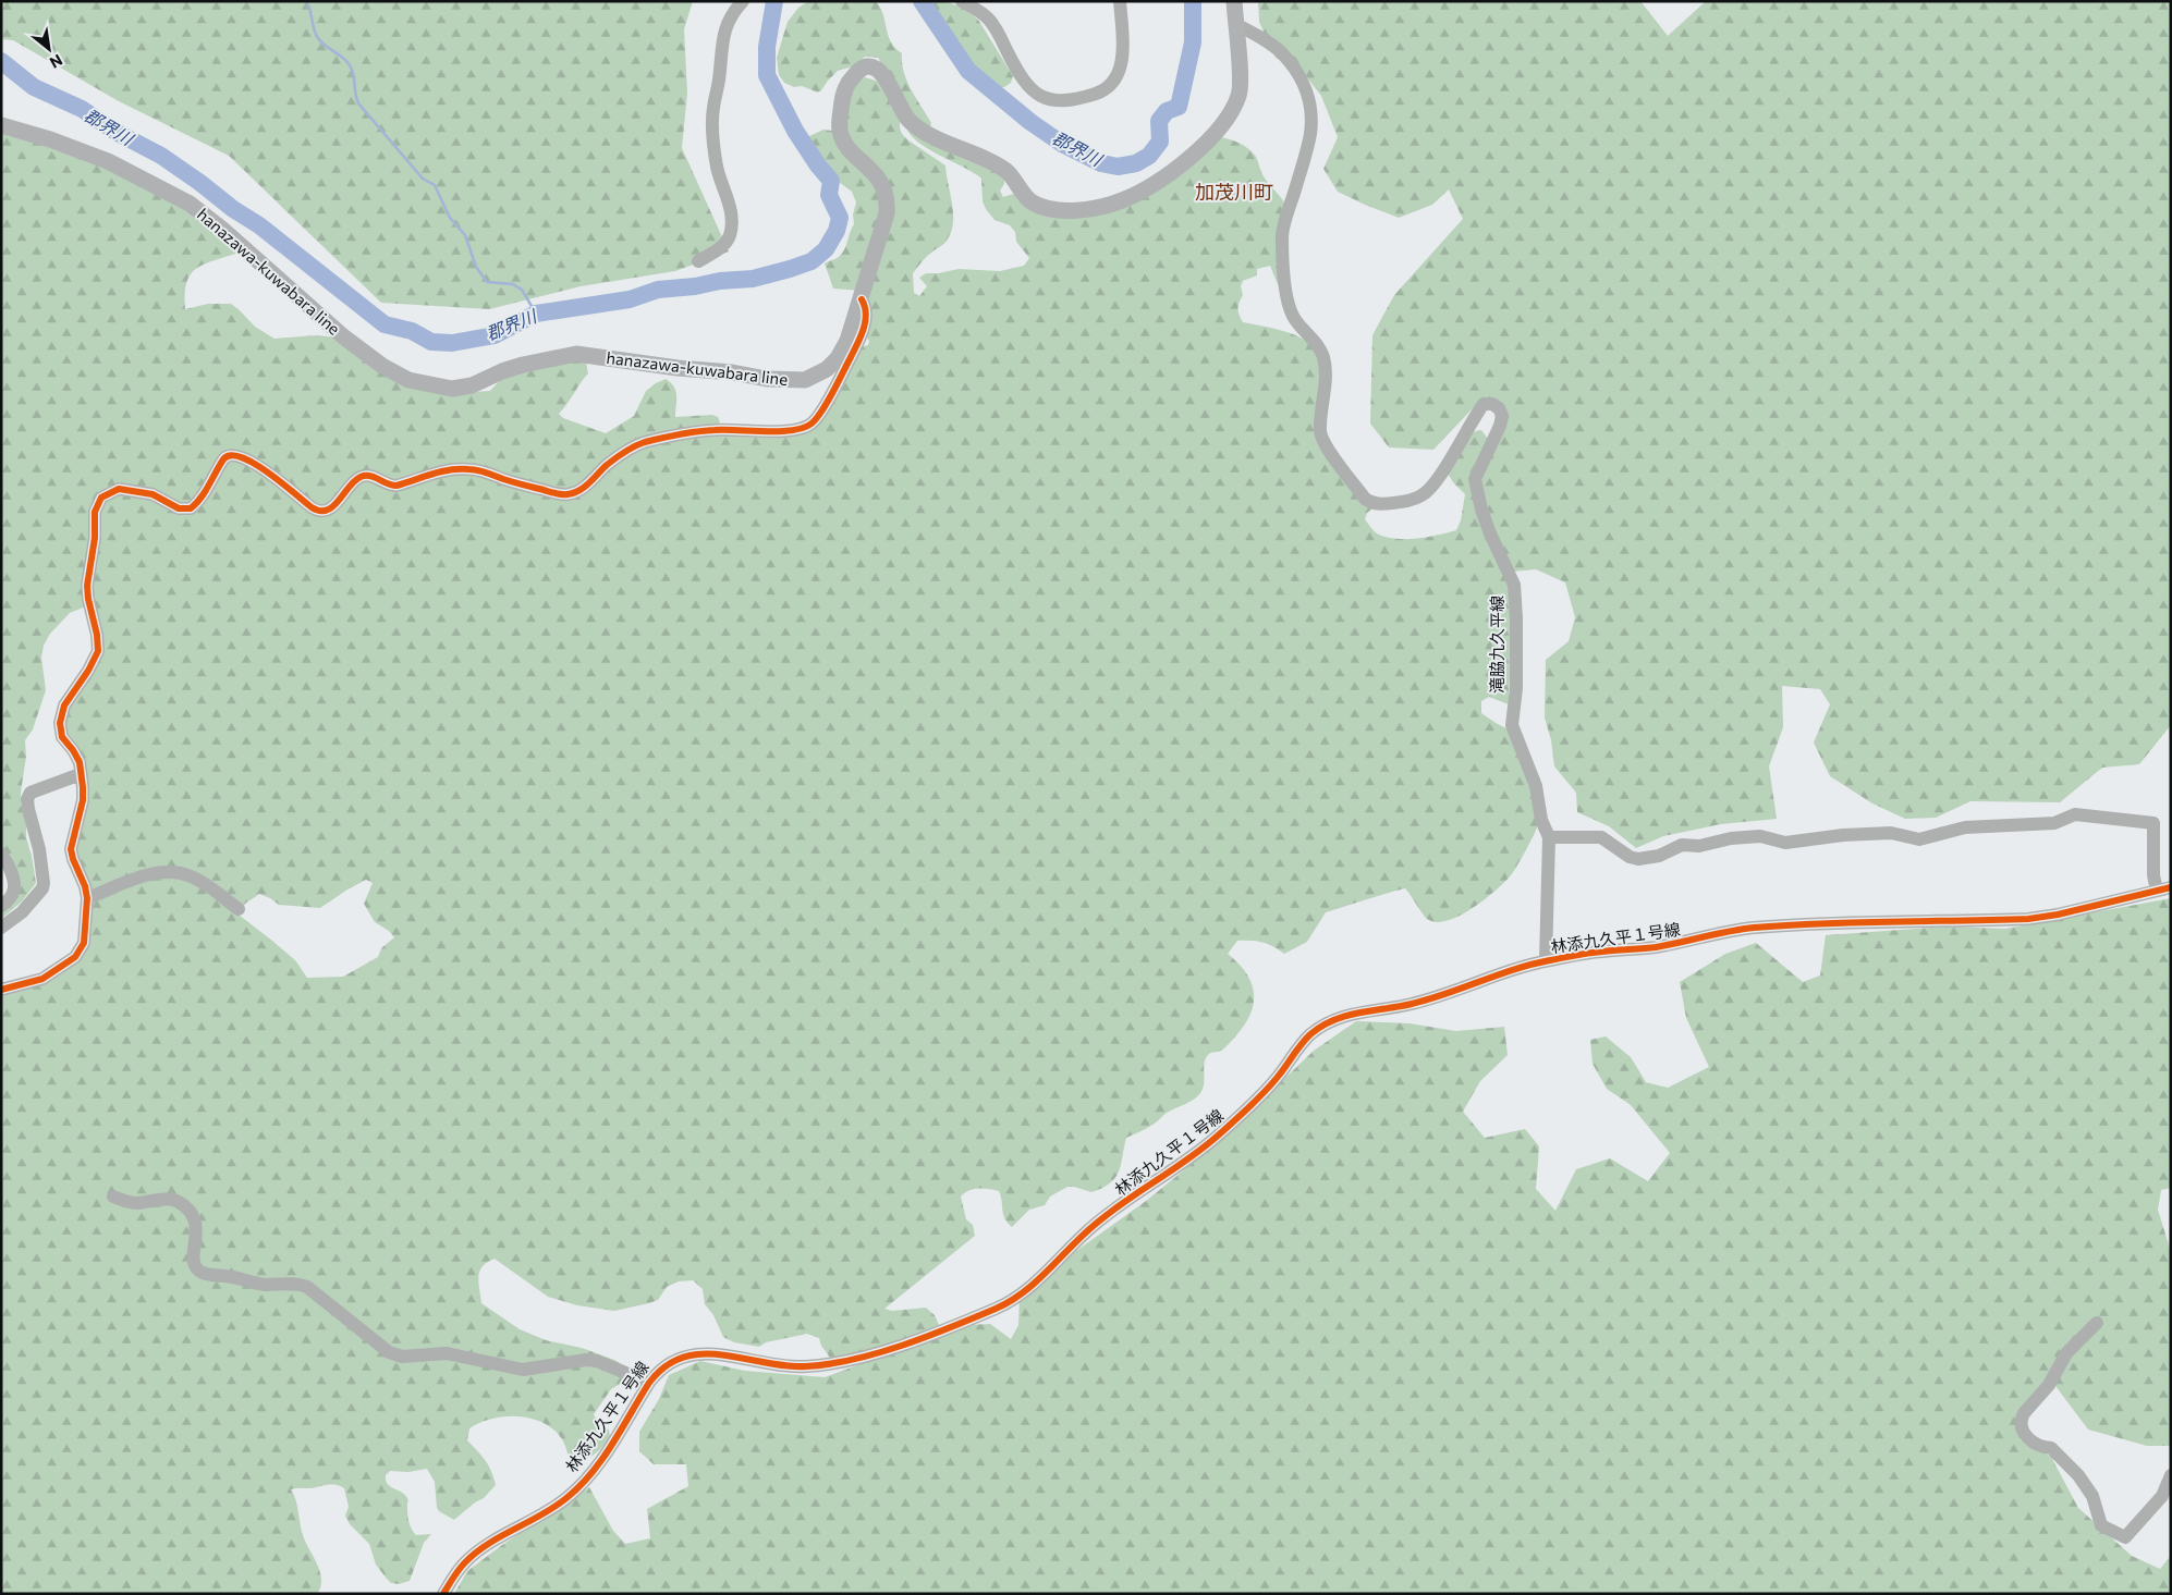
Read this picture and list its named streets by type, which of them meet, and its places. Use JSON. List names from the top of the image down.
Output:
{
  "streets": {
    "main road": ["hanazawa-kuwabara line"],
    "street": ["滝脇九久平線", "林添九久平１号線"]
  },
  "crossings": [
    ["hanazawa-kuwabara line", "滝脇九久平線"],
    ["滝脇九久平線", "林添九久平１号線"]
  ],
  "districts": ["加茂川町"],
  "water": ["郡界川"],
  "north": "bottom right"
}
